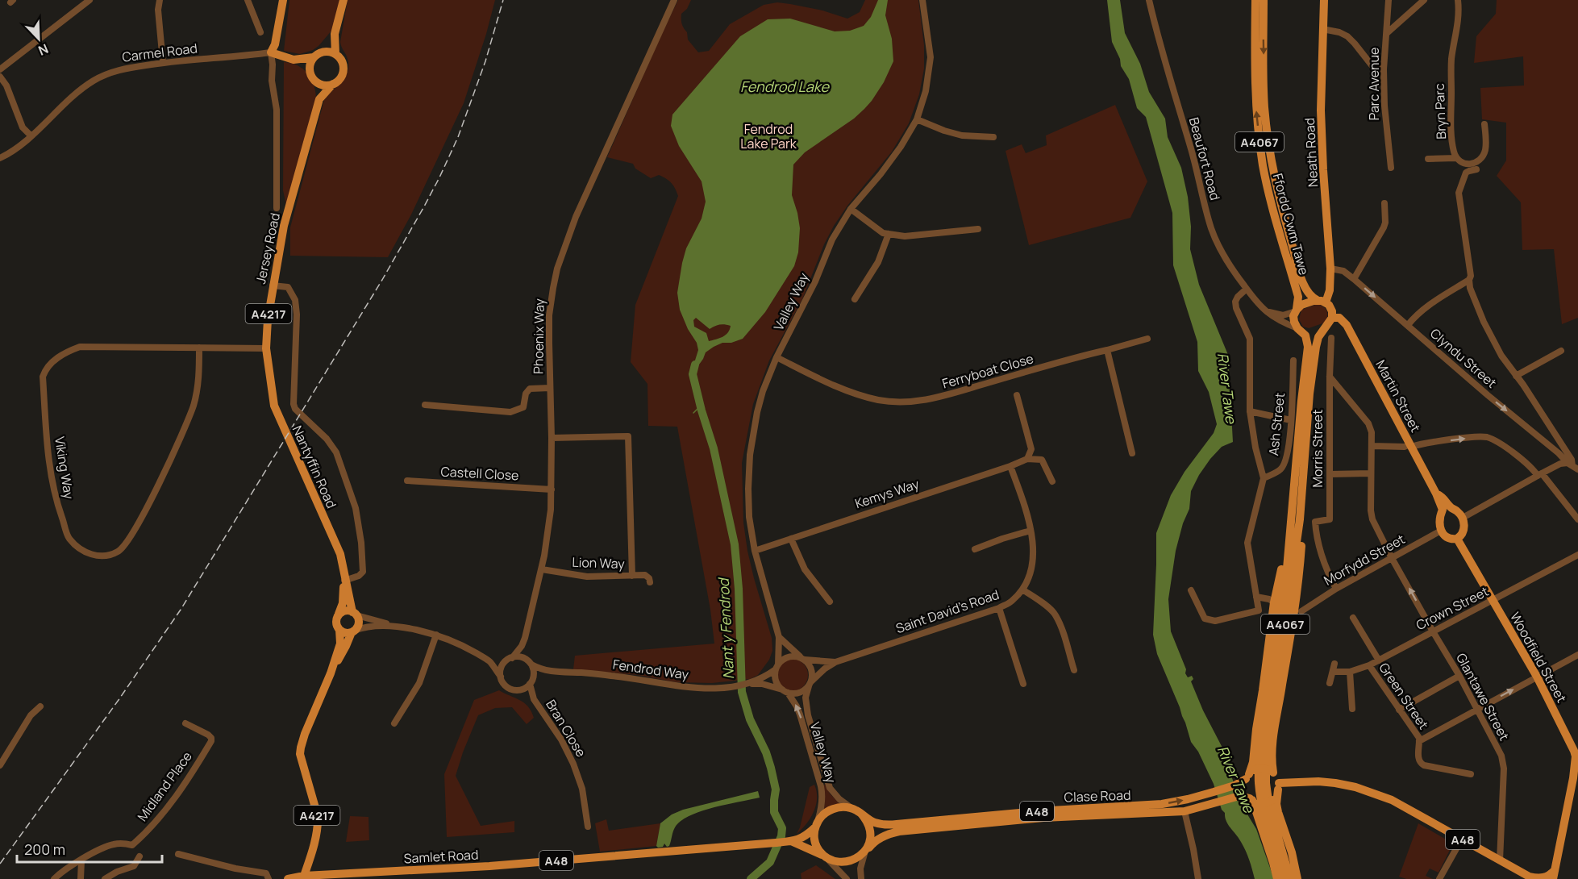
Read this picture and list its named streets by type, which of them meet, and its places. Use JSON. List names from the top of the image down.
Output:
{
  "streets": {
    "main road": [
      "Carmel Road",
      "A4067",
      "Neath Road",
      "Ffordd Cwm Tawe",
      "Jersey Road",
      "A4217",
      "Martin Street",
      "Nantyffin Road",
      "Woodfield Street",
      "Clase Road",
      "A48",
      "Samlet Road"
    ],
    "street": [
      "Parc Avenue",
      "Bryn Parc",
      "Beaufort Road",
      "Valley Way",
      "Phoenix Way",
      "Clyndu Street",
      "Ferryboat Close",
      "Ash Street",
      "Morris Street",
      "Viking Way",
      "Castell Close",
      "Kemys Way",
      "Morfydd Street",
      "Lion Way",
      "Crown Street",
      "Saint David's Road",
      "Fendrod Way",
      "Green Street",
      "Glantawe Street",
      "Bran Close",
      "Midland Place"
    ]
  },
  "crossings": [
    ["Carmel Road", "Jersey Road"],
    ["A4067", "Neath Road"],
    ["A4067", "Beaufort Road"],
    ["A4067", "Ffordd Cwm Tawe"],
    ["A4067", "Martin Street"],
    ["Neath Road", "Beaufort Road"],
    ["Neath Road", "Ffordd Cwm Tawe"],
    ["Neath Road", "Clyndu Street"],
    ["Neath Road", "Martin Street"],
    ["Beaufort Road", "Ffordd Cwm Tawe"],
    ["Beaufort Road", "Martin Street"],
    ["Ffordd Cwm Tawe", "Martin Street"],
    ["Jersey Road", "Nantyffin Road"],
    ["Jersey Road", "Viking Way"],
    ["Valley Way", "Ferryboat Close"],
    ["Valley Way", "Kemys Way"],
    ["Valley Way", "Saint David's Road"],
    ["Valley Way", "Fendrod Way"],
    ["Valley Way", "Clase Road"],
    ["A4217", "Nantyffin Road"],
    ["A4217", "A48"],
    ["A4217", "Samlet Road"],
    ["Phoenix Way", "Castell Close"],
    ["Phoenix Way", "Lion Way"],
    ["Phoenix Way", "Fendrod Way"],
    ["Phoenix Way", "Bran Close"],
    ["Martin Street", "Morfydd Street"],
    ["Martin Street", "Woodfield Street"],
    ["Morris Street", "Morfydd Street"],
    ["Morris Street", "Glantawe Street"],
    ["Kemys Way", "Saint David's Road"],
    ["Morfydd Street", "Woodfield Street"],
    ["Morfydd Street", "Glantawe Street"],
    ["Crown Street", "Woodfield Street"],
    ["Crown Street", "Green Street"],
    ["Crown Street", "Glantawe Street"],
    ["Saint David's Road", "Fendrod Way"],
    ["Fendrod Way", "Bran Close"],
    ["Glantawe Street", "A48"],
    ["Clase Road", "A48"],
    ["A48", "Samlet Road"]
  ],
  "water": ["Fendrod Lake", "River Tawe", "Nant y Fendrod"],
  "parks": ["Fendrod Lake Park"],
  "scale_bar": "200 m",
  "north": "bottom right"
}
